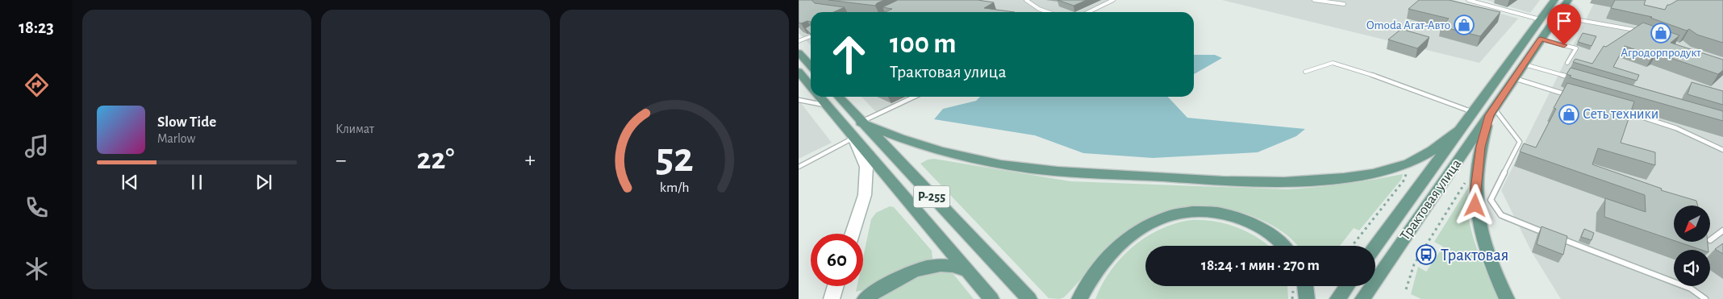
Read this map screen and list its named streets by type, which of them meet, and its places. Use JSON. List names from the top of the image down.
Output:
{
  "streets": {
    "main road": ["Р-255", "Трактовая улица"]
  },
  "places": {
    "shop": ["Omoda Агат-Авто", "Агродорпродукт", "Сеть техники"],
    "bus stop": ["Трактовая"]
  },
  "north": "bottom left",
  "page": {
    "tabs": "18:23",
    "tile": "Климат",
    "turn": ["100 m", "Трактовая улица"],
    "song": ["Slow Tide", "Marlow"],
    "heat": ["−", "22°", "+"],
    "limit": "60",
    "trip": "18:24 · 1 мин · 270 m",
    "gauge": ["52", "km/h"]
  }
}
